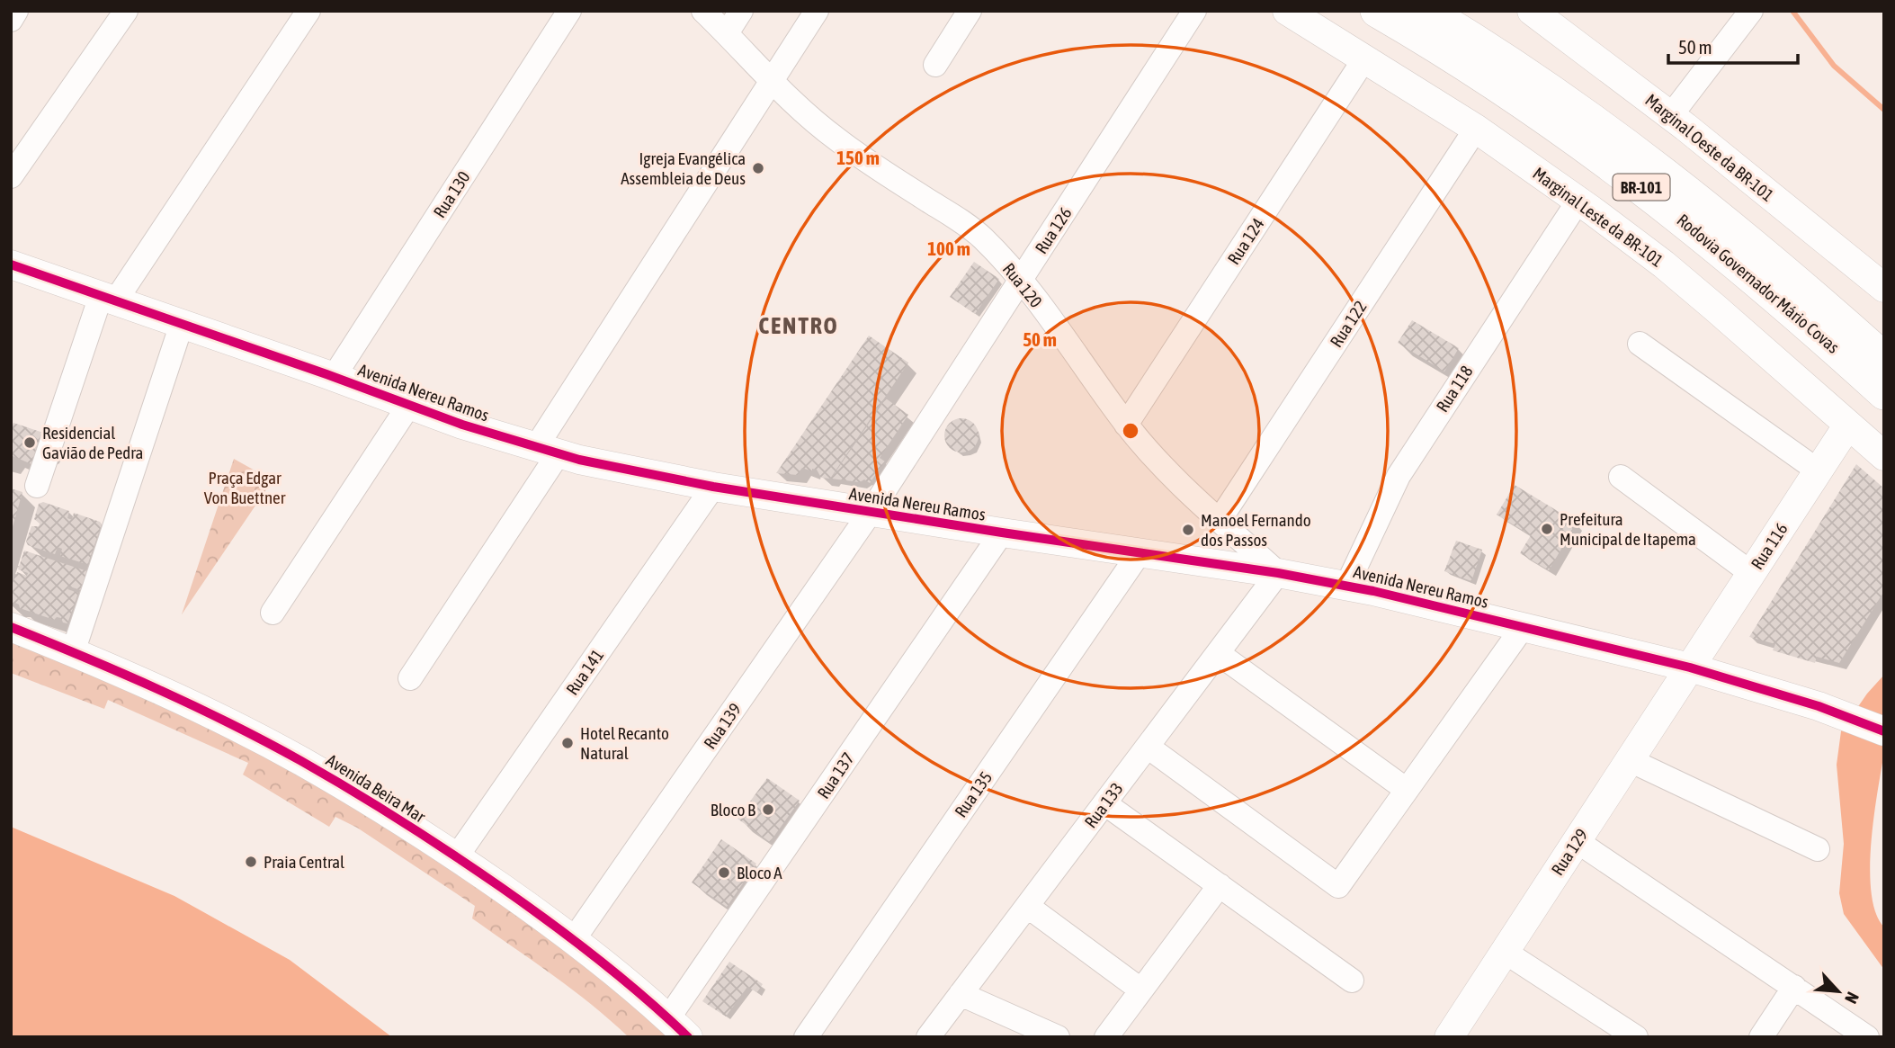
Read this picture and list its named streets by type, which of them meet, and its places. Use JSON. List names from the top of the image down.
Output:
{
  "streets": {
    "highway": ["BR-101", "Rodovia Governador Mário Covas"],
    "main road": [
      "Marginal Oeste da BR-101",
      "Marginal Leste da BR-101",
      "Avenida Nereu Ramos",
      "Rua 116",
      "Avenida Beira Mar",
      "Rua 129"
    ],
    "street": [
      "Rua 130",
      "Rua 126",
      "Rua 124",
      "Rua 120",
      "Rua 122",
      "Rua 118",
      "Rua 141",
      "Rua 139",
      "Rua 137",
      "Rua 135",
      "Rua 133"
    ]
  },
  "crossings": [
    ["Rua 130", "Avenida Nereu Ramos"],
    ["Marginal Leste da BR-101", "Rua 124"],
    ["Marginal Leste da BR-101", "Rua 122"],
    ["Marginal Leste da BR-101", "Rua 118"],
    ["Marginal Leste da BR-101", "Rua 116"],
    ["Rua 126", "Rua 120"],
    ["Rua 126", "Avenida Nereu Ramos"],
    ["Rua 126", "Rua 139"],
    ["Rua 124", "Rua 120"],
    ["Rua 120", "Rua 122"],
    ["Rua 120", "Avenida Nereu Ramos"],
    ["Rua 120", "Rua 133"],
    ["Rua 118", "Avenida Nereu Ramos"],
    ["Avenida Nereu Ramos", "Rua 116"],
    ["Avenida Nereu Ramos", "Rua 141"],
    ["Avenida Nereu Ramos", "Rua 139"],
    ["Avenida Nereu Ramos", "Rua 137"],
    ["Avenida Nereu Ramos", "Rua 135"],
    ["Avenida Nereu Ramos", "Rua 133"],
    ["Avenida Nereu Ramos", "Rua 129"],
    ["Rua 116", "Rua 129"],
    ["Rua 141", "Avenida Beira Mar"],
    ["Rua 139", "Avenida Beira Mar"],
    ["Rua 137", "Avenida Beira Mar"]
  ],
  "districts": ["CENTRO"],
  "parks": ["Praça Edgar Von Buettner"],
  "places": [
    "Igreja Evangélica Assembleia de Deus",
    "Residencial Gavião de Pedra",
    "Prefeitura Municipal de Itapema",
    "Manoel Fernando dos Passos",
    "Hotel Recanto Natural",
    "Bloco B",
    "Praia Central",
    "Bloco A"
  ],
  "scale_bar": "50 m",
  "north": "bottom right",
  "rings": ["150 m", "100 m", "50 m"]
}
